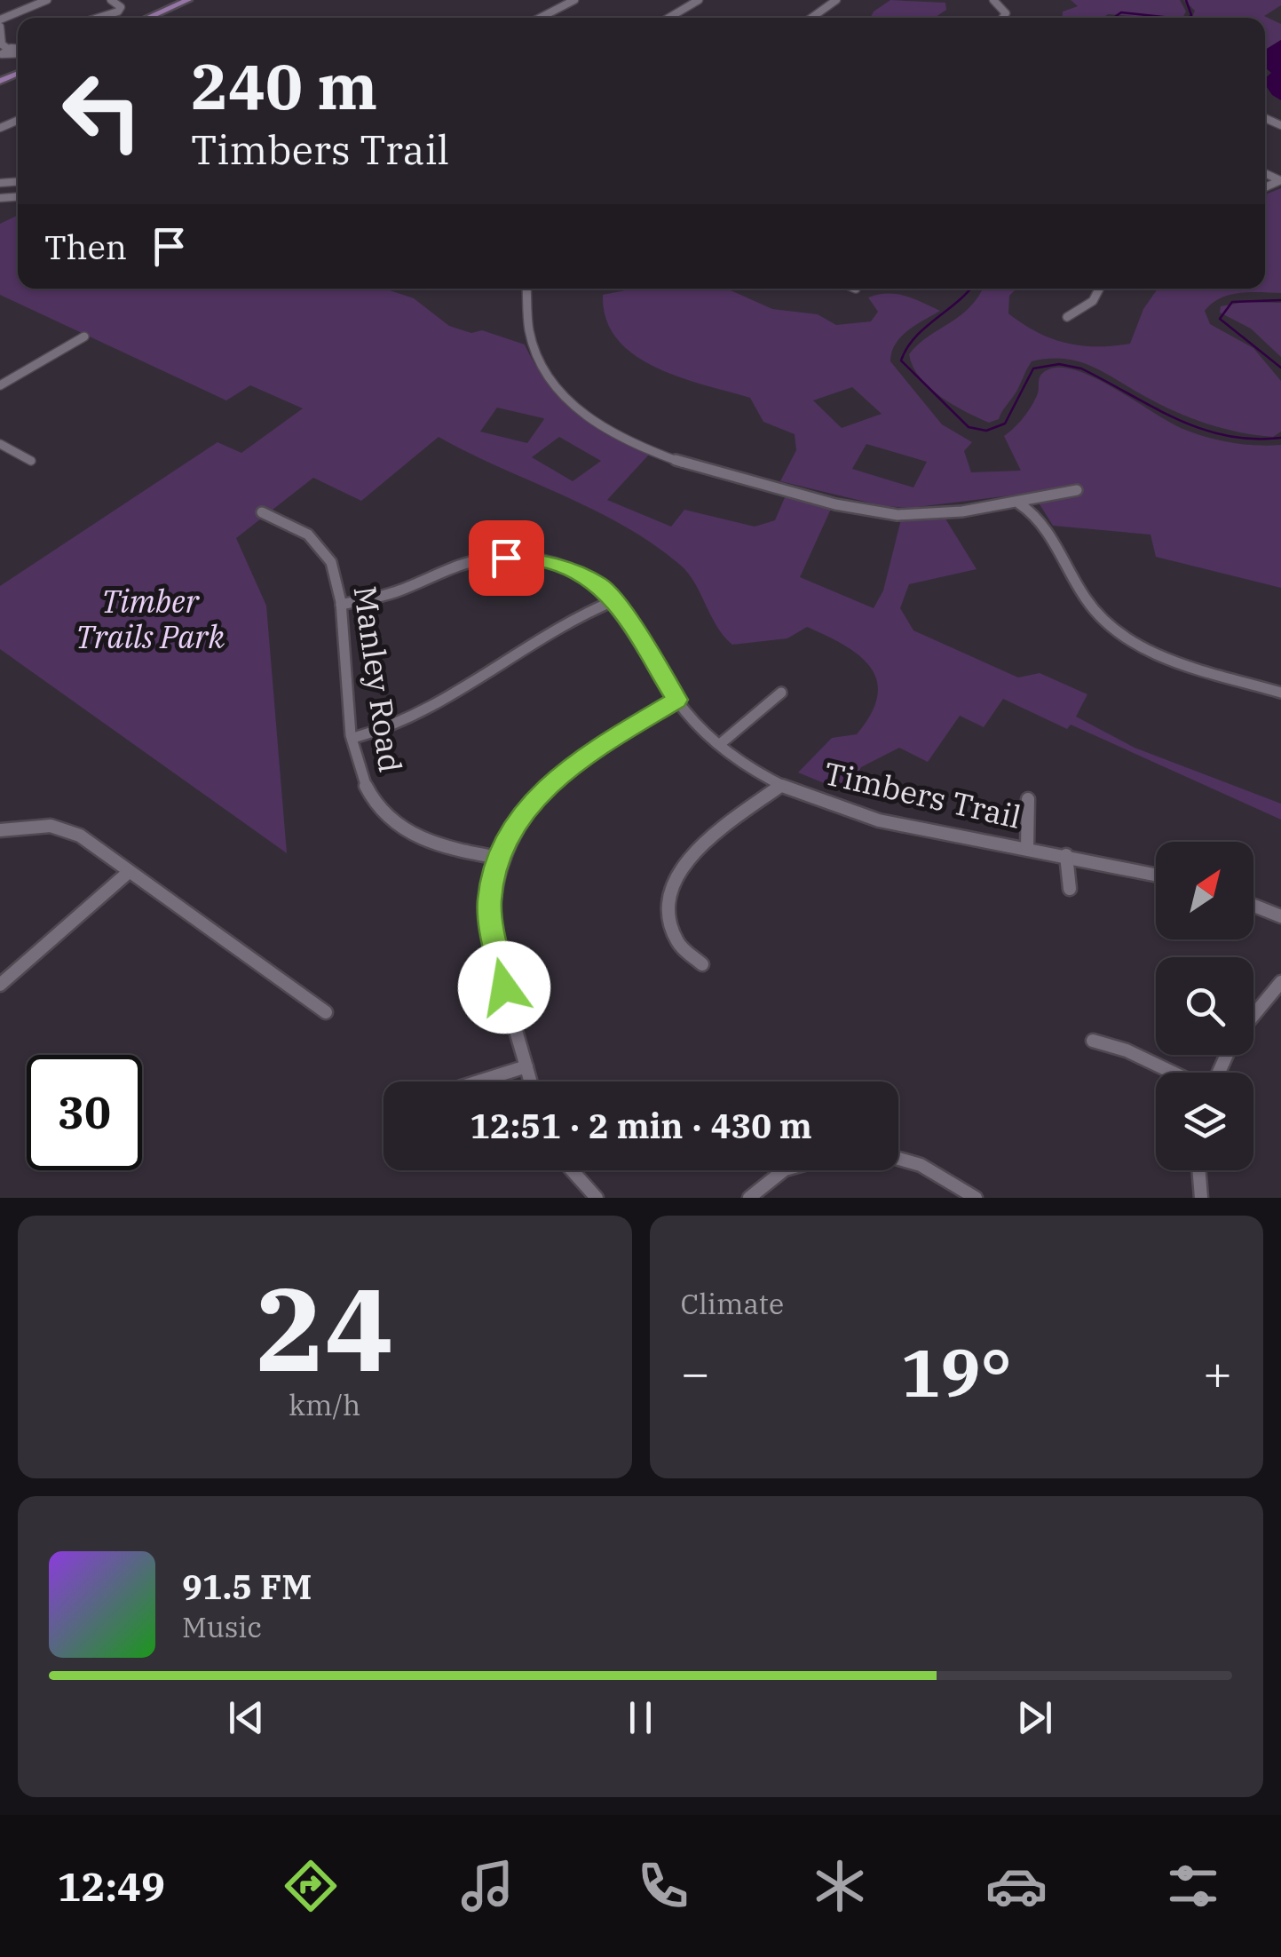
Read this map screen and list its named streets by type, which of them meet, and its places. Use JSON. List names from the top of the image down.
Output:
{
  "streets": {
    "street": ["Manley Road", "Timbers Trail"]
  },
  "crossings": [
    ["Manley Road", "Timbers Trail"]
  ],
  "parks": ["Timber Trails Park"],
  "north": "top right",
  "page": {
    "turn": ["240 m", "Timbers Trail"],
    "then": "Then",
    "limit": "30",
    "trip": "12:51 · 2 min · 430 m",
    "tile": [
      ["24", "km/h"],
      "Climate"
    ],
    "heat": ["−", "19°", "+"],
    "song": ["91.5 FM", "Music"],
    "tabs": "12:49"
  }
}
